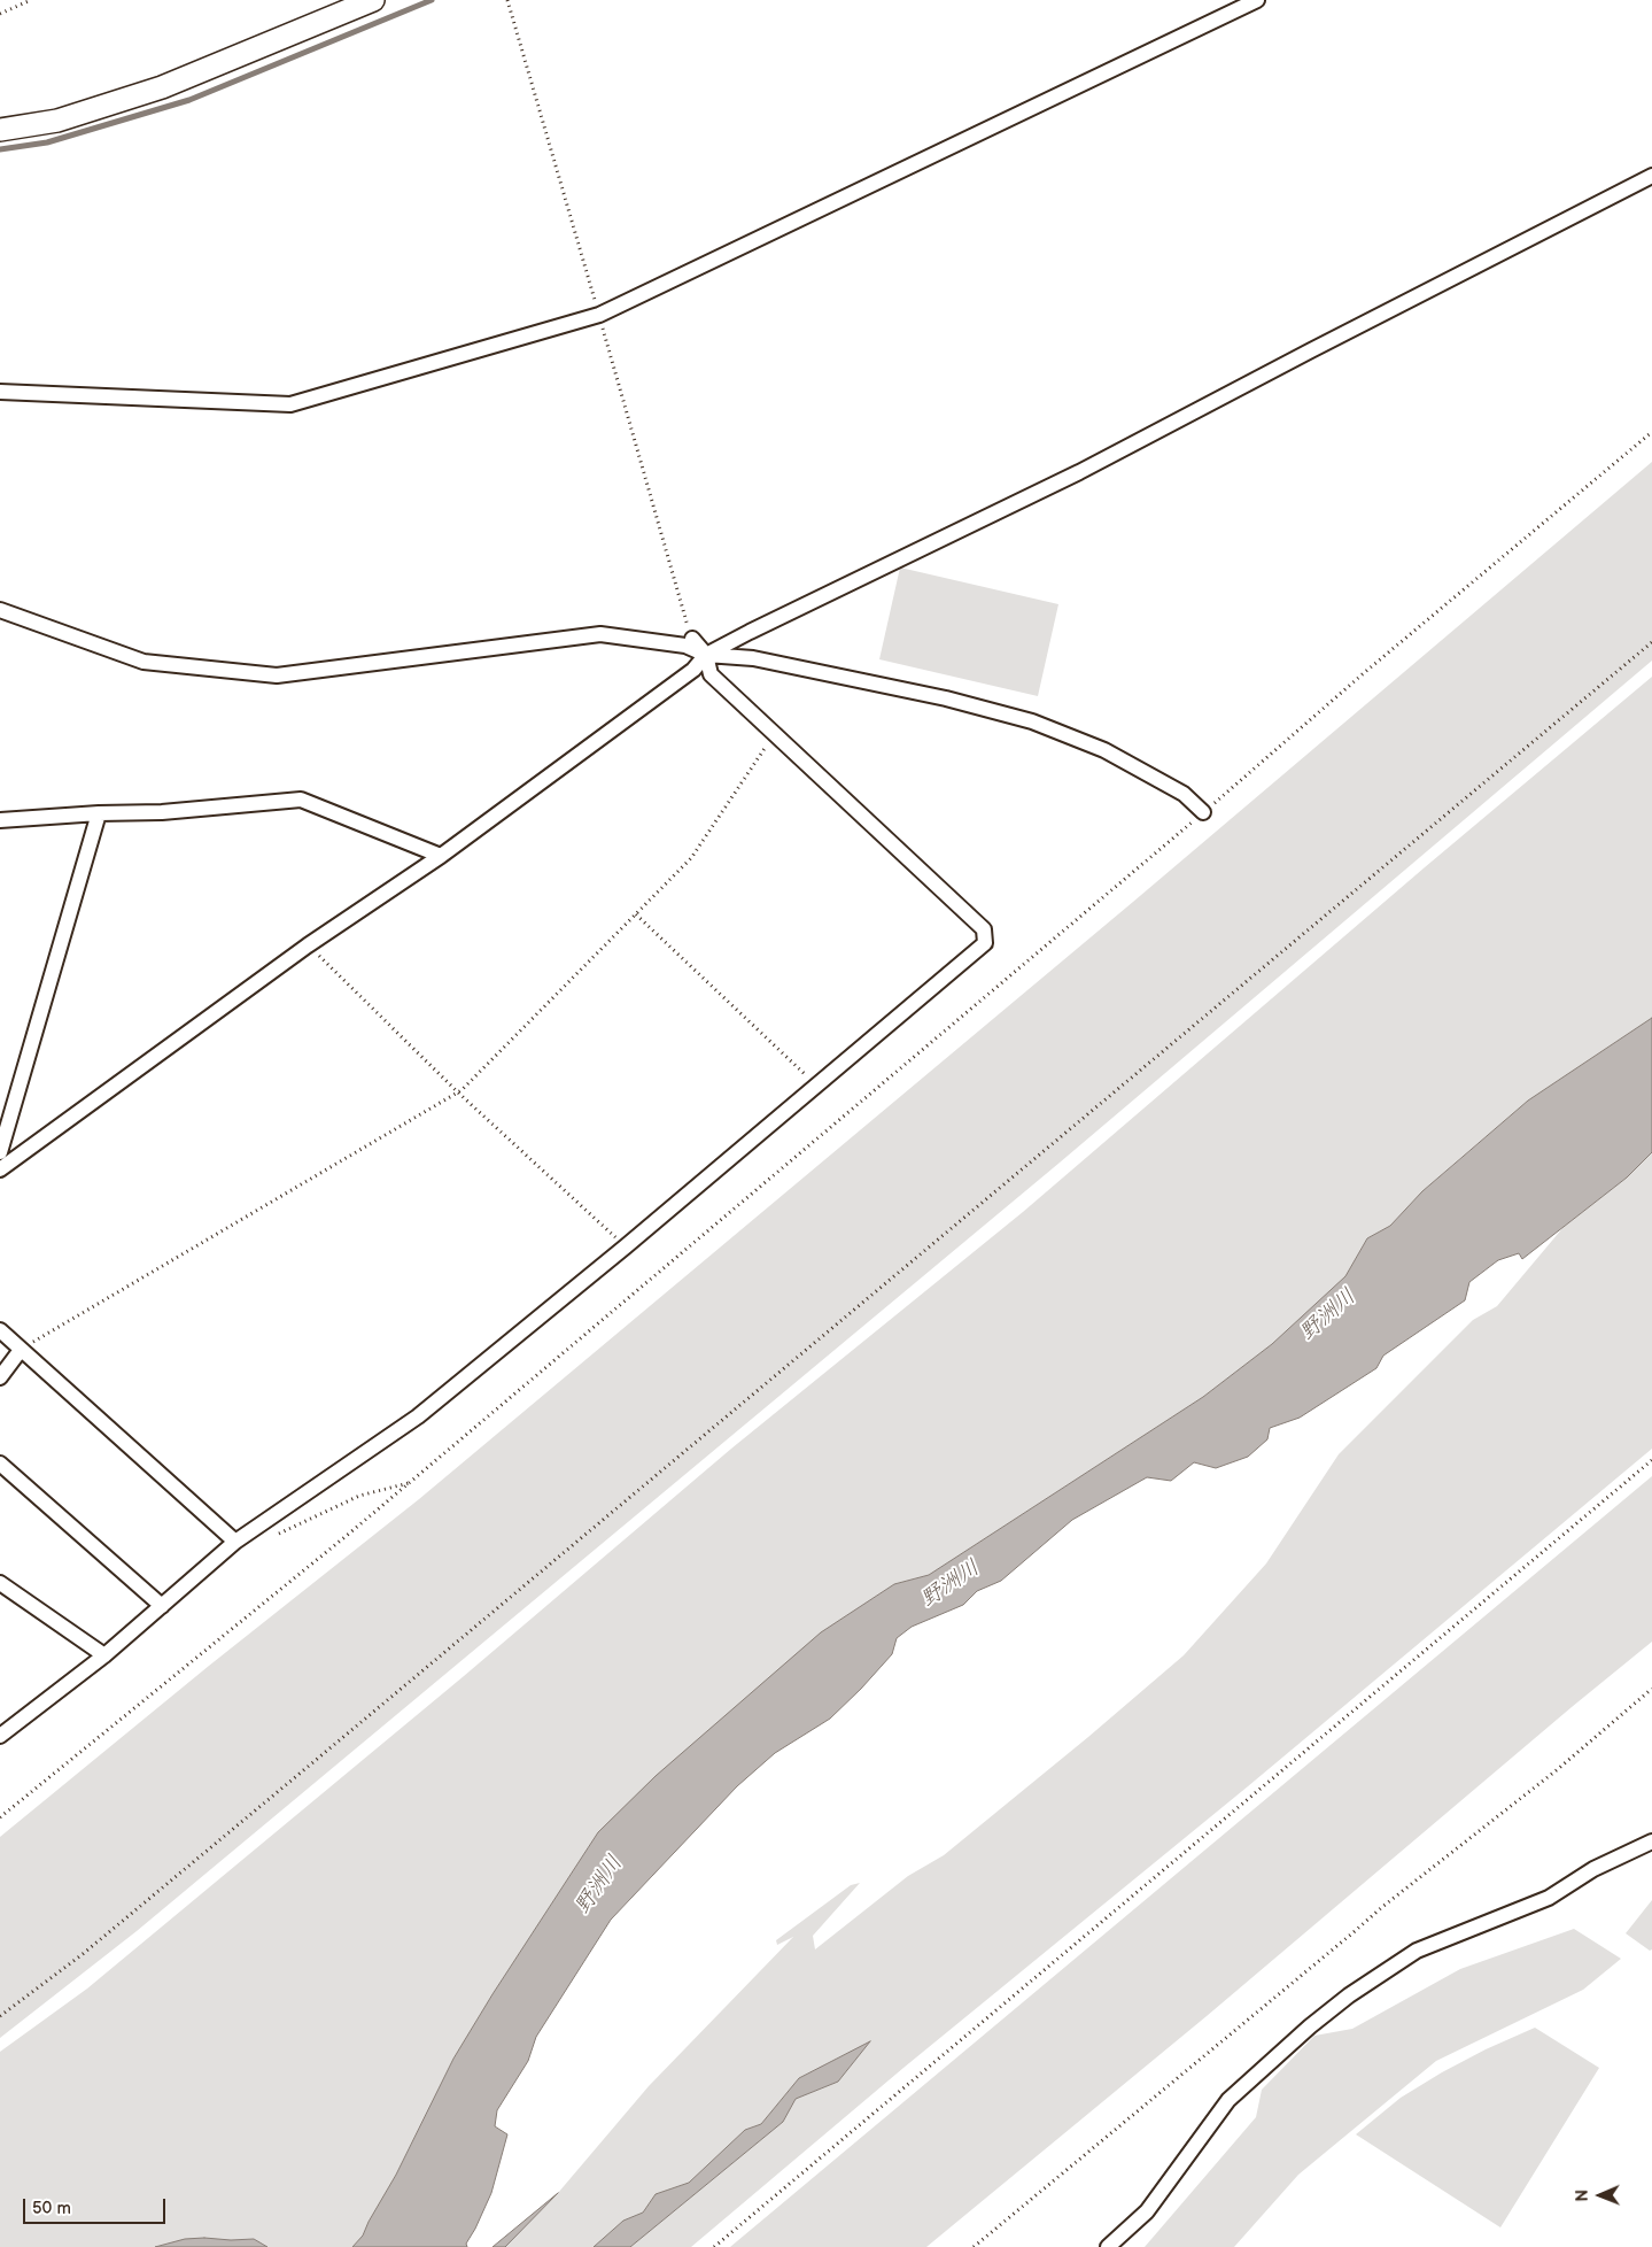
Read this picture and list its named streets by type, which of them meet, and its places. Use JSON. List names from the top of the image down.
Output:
{
  "water": ["野洲川"],
  "scale_bar": "50 m",
  "north": "left"
}
